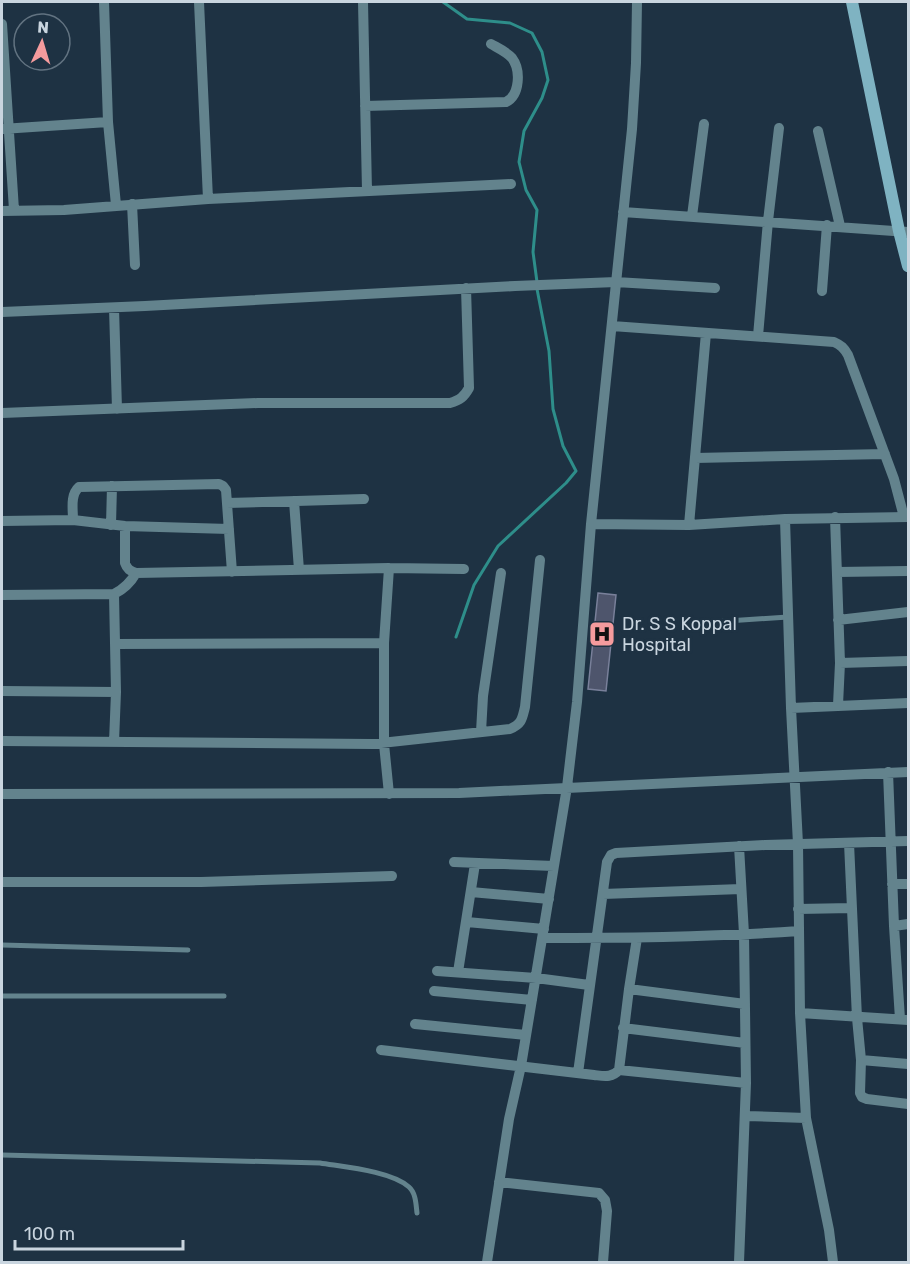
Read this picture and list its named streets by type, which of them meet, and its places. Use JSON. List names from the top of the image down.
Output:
{
  "places": {
    "hospital": ["Dr. S S Koppal Hospital"]
  },
  "scale_bar": "100 m",
  "north": "top"
}
